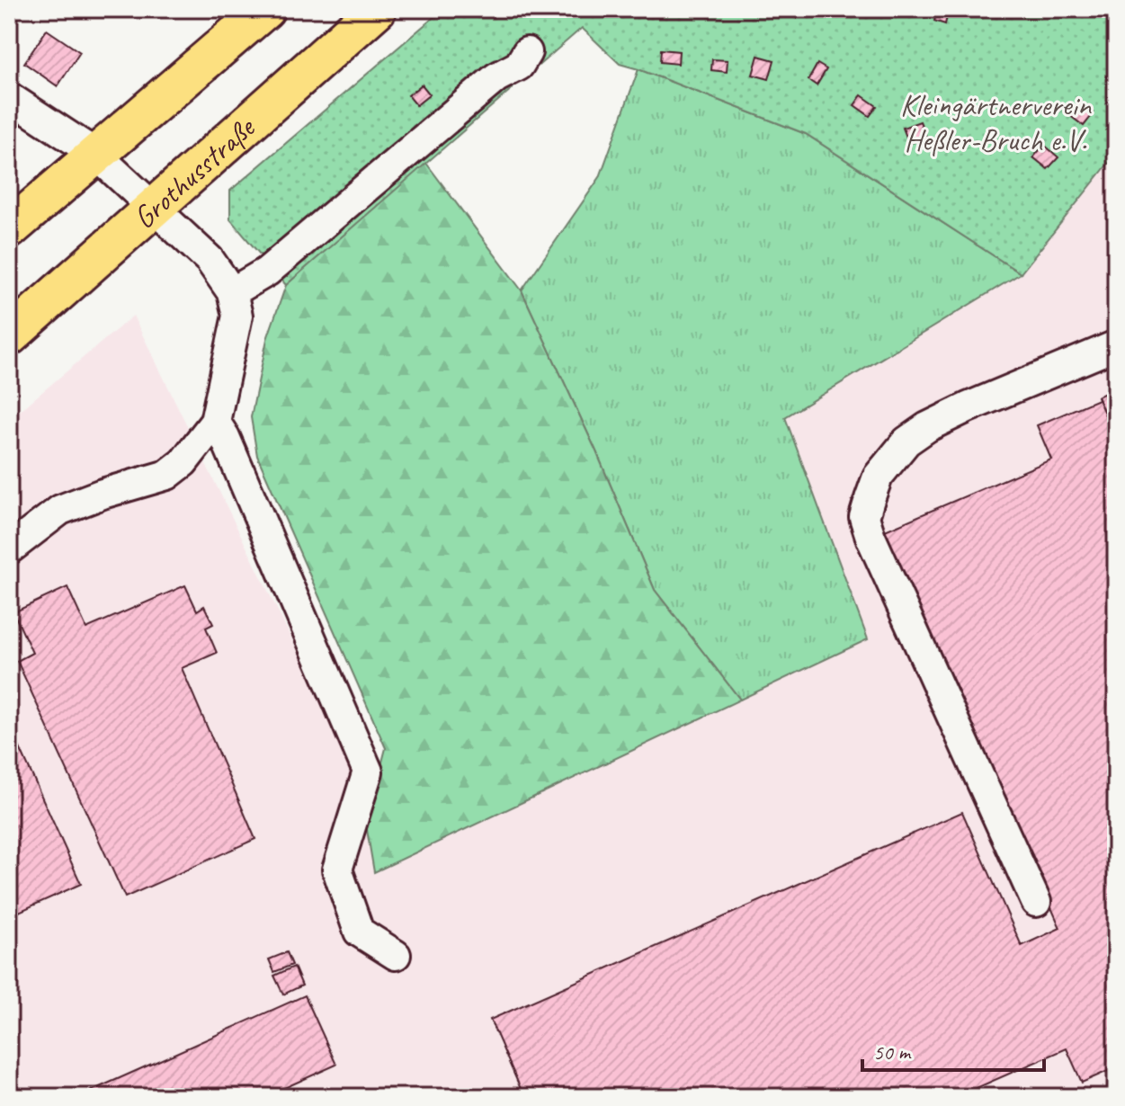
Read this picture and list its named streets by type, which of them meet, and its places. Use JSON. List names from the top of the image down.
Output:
{
  "streets": {
    "main road": ["Grothusstraße"]
  },
  "parks": ["Kleingärtnerverein Heßler-Bruch e.V."],
  "scale_bar": "50 m"
}
